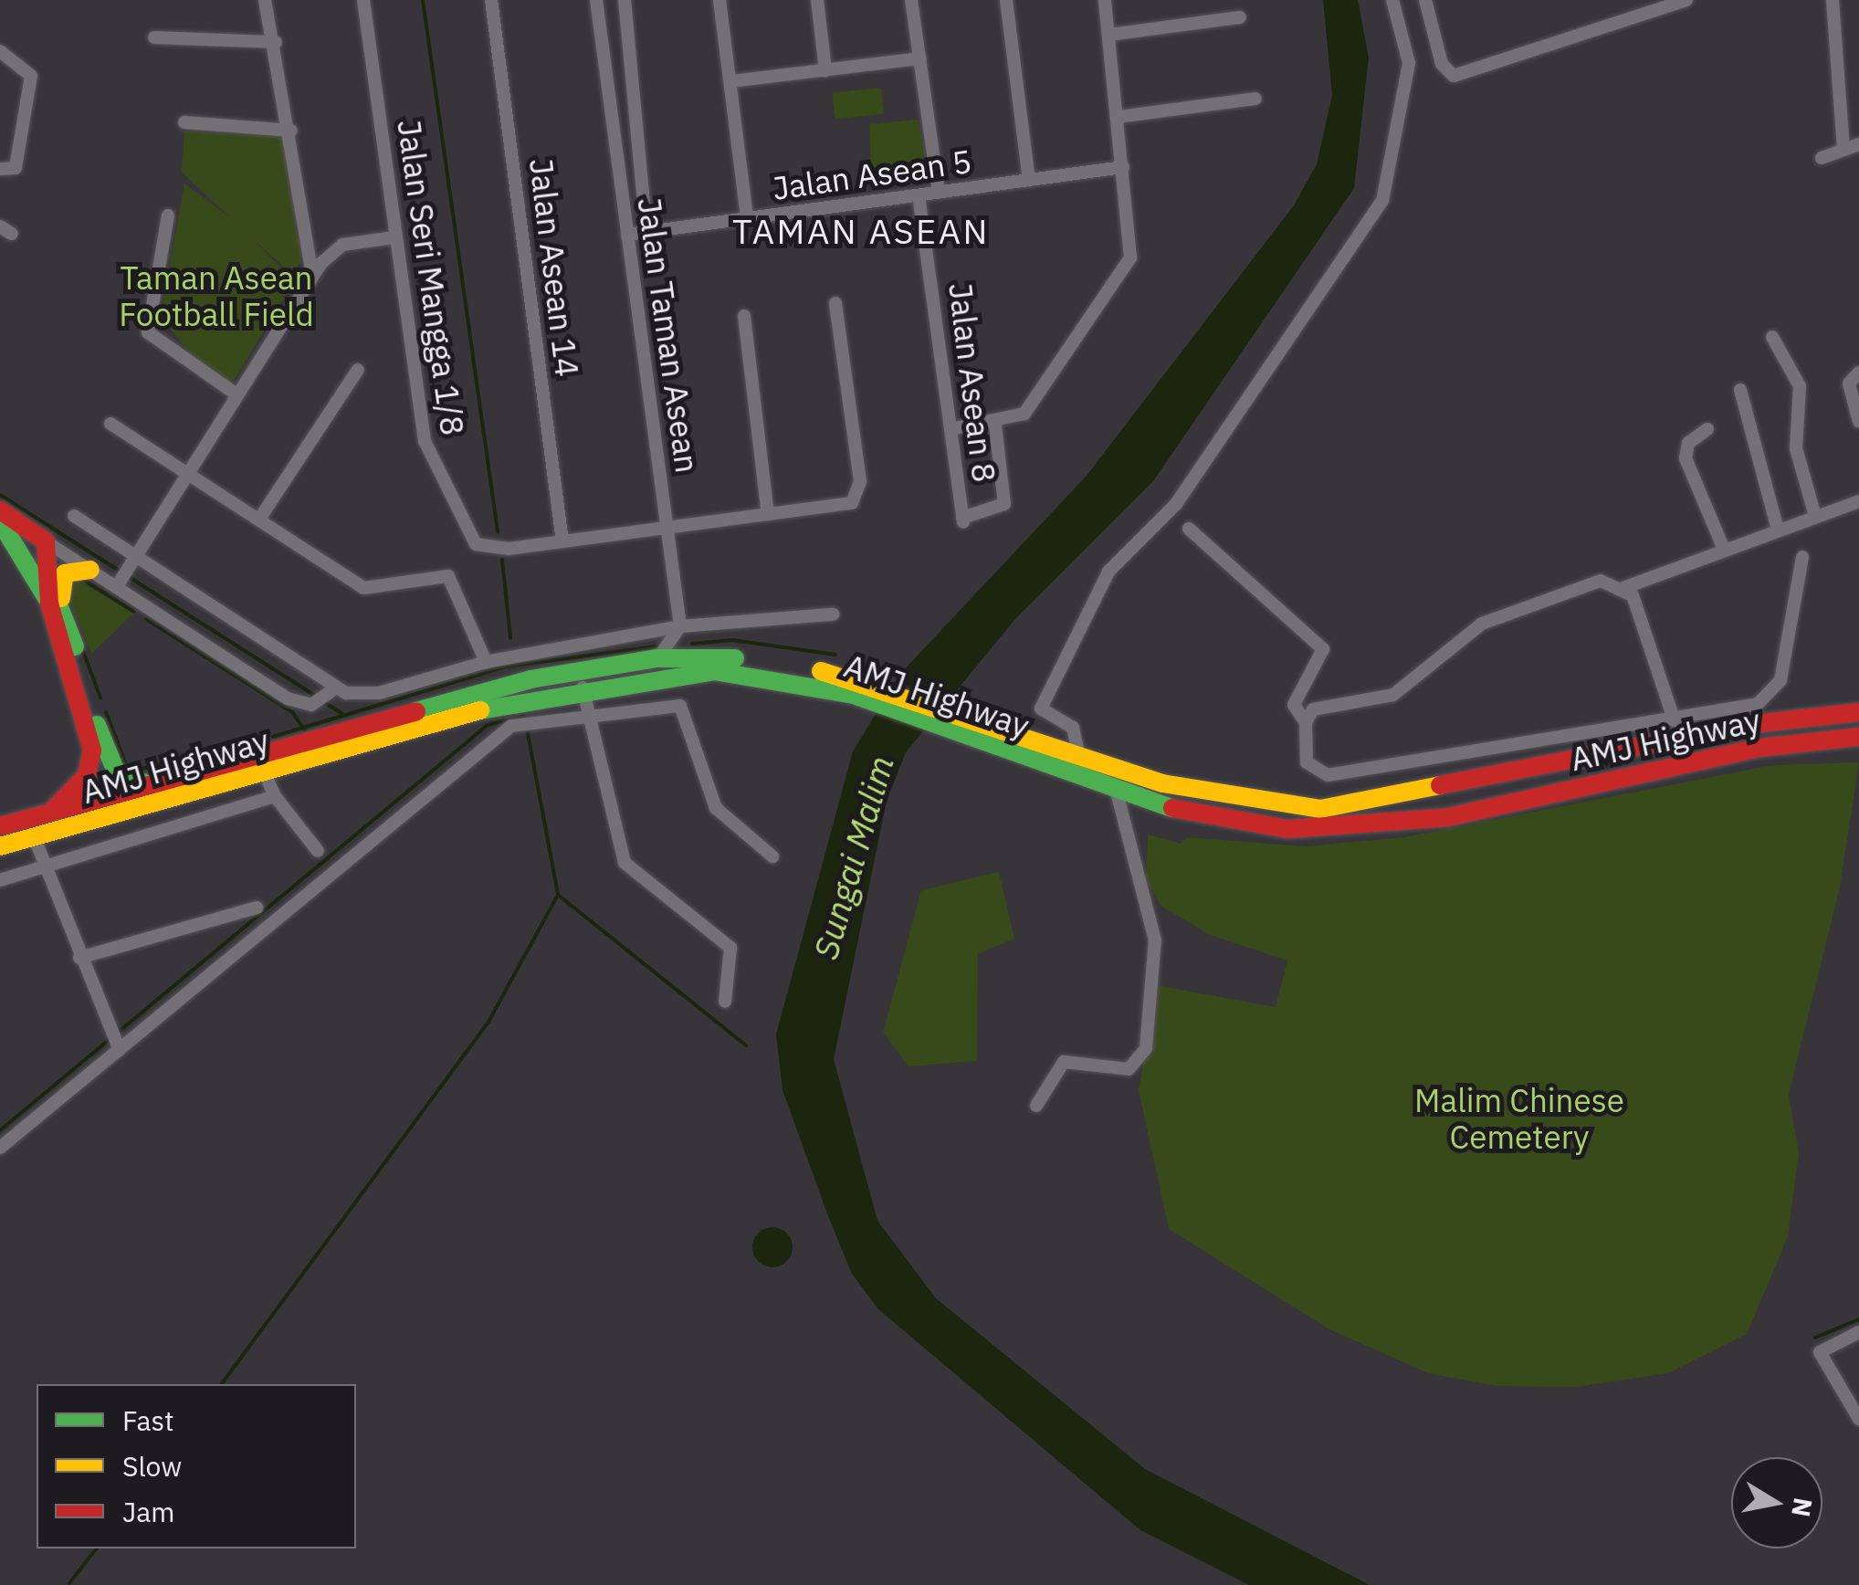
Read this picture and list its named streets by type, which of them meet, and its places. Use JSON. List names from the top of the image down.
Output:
{
  "streets": {
    "main road": ["AMJ Highway"],
    "street": [
      "Jalan Asean 5",
      "Jalan Asean 14",
      "Jalan Seri Mangga 1/8",
      "Jalan Taman Asean",
      "Jalan Asean 8"
    ]
  },
  "crossings": [
    ["Jalan Asean 5", "Jalan Taman Asean"],
    ["Jalan Asean 5", "Jalan Asean 8"],
    ["Jalan Asean 14", "Jalan Seri Mangga 1/8"]
  ],
  "districts": ["TAMAN ASEAN"],
  "water": ["Sungai Malim"],
  "parks": ["Taman Asean Football Field", "Malim Chinese Cemetery"],
  "legend": ["Fast", "Slow", "Jam"],
  "north": "right"
}
